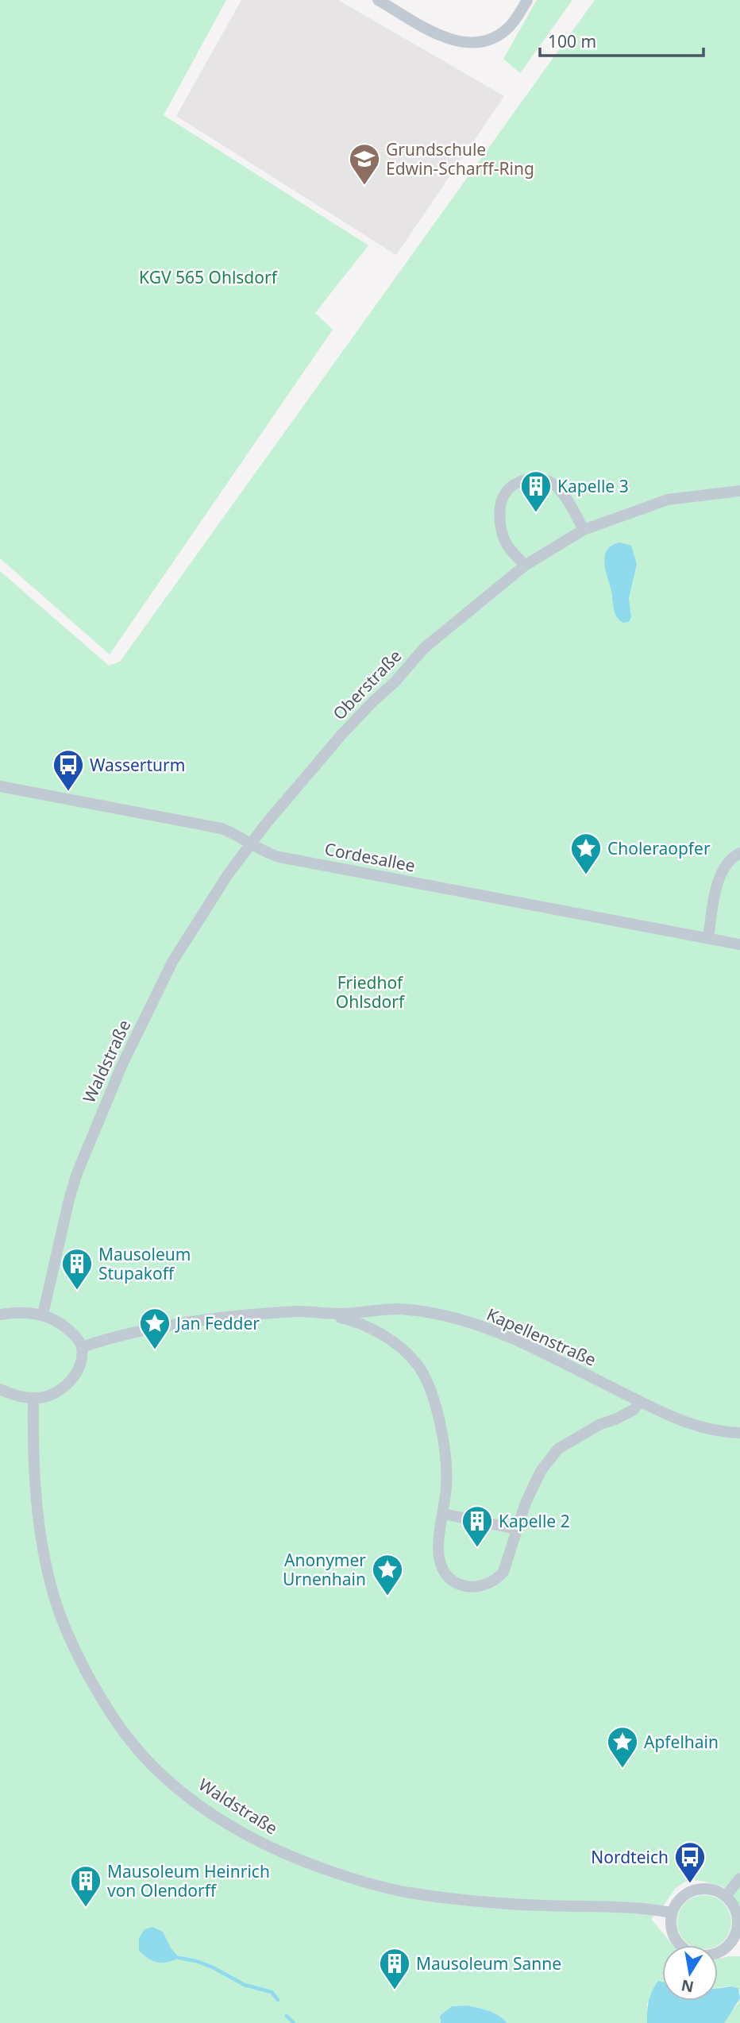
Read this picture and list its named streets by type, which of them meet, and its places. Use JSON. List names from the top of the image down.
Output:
{
  "streets": {
    "street": [
      "Oberstraße",
      "Cordesallee",
      "Waldstraße",
      "Kapellenstraße"
    ]
  },
  "crossings": [
    ["Oberstraße", "Cordesallee"],
    ["Oberstraße", "Waldstraße"],
    ["Cordesallee", "Waldstraße"]
  ],
  "parks": ["KGV 565 Ohlsdorf", "Friedhof Ohlsdorf"],
  "places": {
    "school or university": ["Grundschule Edwin-Scharff-Ring"],
    "building": [
      "Kapelle 3",
      "Mausoleum Stupakoff",
      "Kapelle 2",
      "Mausoleum Heinrich von Olendorff",
      "Mausoleum Sanne"
    ],
    "bus stop": ["Wasserturm", "Nordteich"],
    "place": [
      "Choleraopfer",
      "Jan Fedder",
      "Anonymer Urnenhain",
      "Apfelhain"
    ]
  },
  "scale_bar": "100 m",
  "north": "bottom"
}
